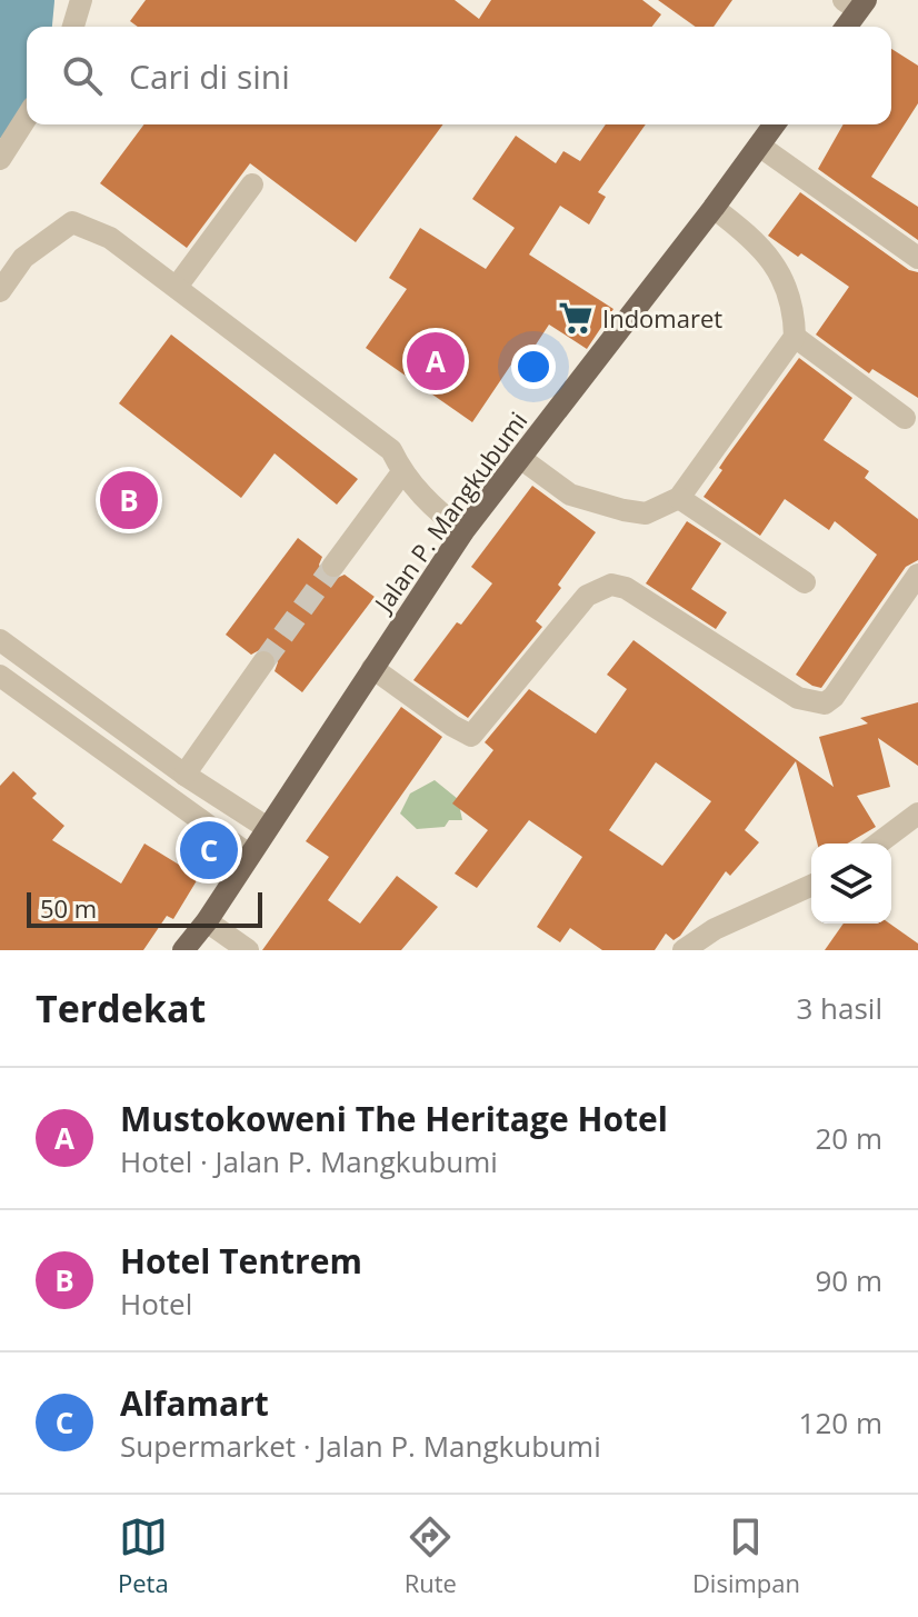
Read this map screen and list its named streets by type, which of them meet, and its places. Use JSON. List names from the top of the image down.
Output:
{
  "streets": {
    "main road": ["Jalan P. Mangkubumi"]
  },
  "places": {
    "supermarket": ["Indomaret"]
  },
  "scale_bar": "50 m",
  "page": {
    "search": "Cari di sini",
    "pins": ["A", "B", "C"],
    "scale": "50 m",
    "heading": ["Terdekat", "3 hasil"],
    "list": [
      {
        "mark": "A",
        "name": "Mustokoweni The Heritage Hotel",
        "note": "Hotel · Jalan P. Mangkubumi",
        "value": "20 m"
      },
      {
        "mark": "B",
        "name": "Hotel Tentrem",
        "note": "Hotel",
        "value": "90 m"
      },
      {
        "mark": "C",
        "name": "Alfamart",
        "note": "Supermarket · Jalan P. Mangkubumi",
        "value": "120 m"
      }
    ],
    "nav": ["Peta", "Rute", "Disimpan"]
  }
}
